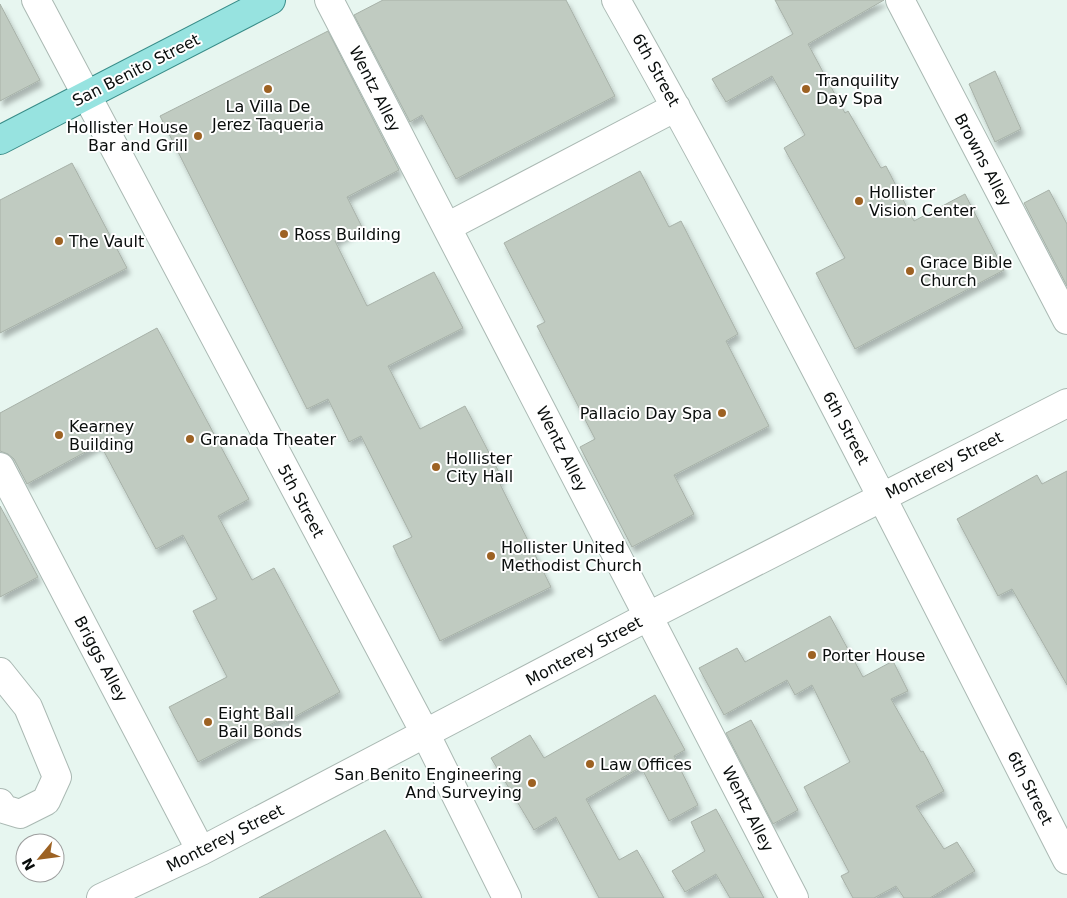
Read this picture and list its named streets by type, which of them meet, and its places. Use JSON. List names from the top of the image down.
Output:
{
  "streets": {
    "main road": ["San Benito Street"],
    "street": [
      "6th Street",
      "Wentz Alley",
      "Browns Alley",
      "Monterey Street",
      "5th Street",
      "Briggs Alley"
    ]
  },
  "crossings": [
    ["San Benito Street", "5th Street"],
    ["6th Street", "Monterey Street"],
    ["Wentz Alley", "Monterey Street"],
    ["Monterey Street", "5th Street"],
    ["Monterey Street", "Briggs Alley"]
  ],
  "places": [
    "La Villa De Jerez Taqueria",
    "Tranquility Day Spa",
    "Hollister House Bar and Grill",
    "Hollister Vision Center",
    "Ross Building",
    "The Vault",
    "Grace Bible Church",
    "Pallacio Day Spa",
    "Kearney Building",
    "Granada Theater",
    "Hollister City Hall",
    "Hollister United Methodist Church",
    "Porter House",
    "Eight Ball Bail Bonds",
    "Law Offices",
    "San Benito Engineering And Surveying"
  ],
  "north": "bottom left"
}
